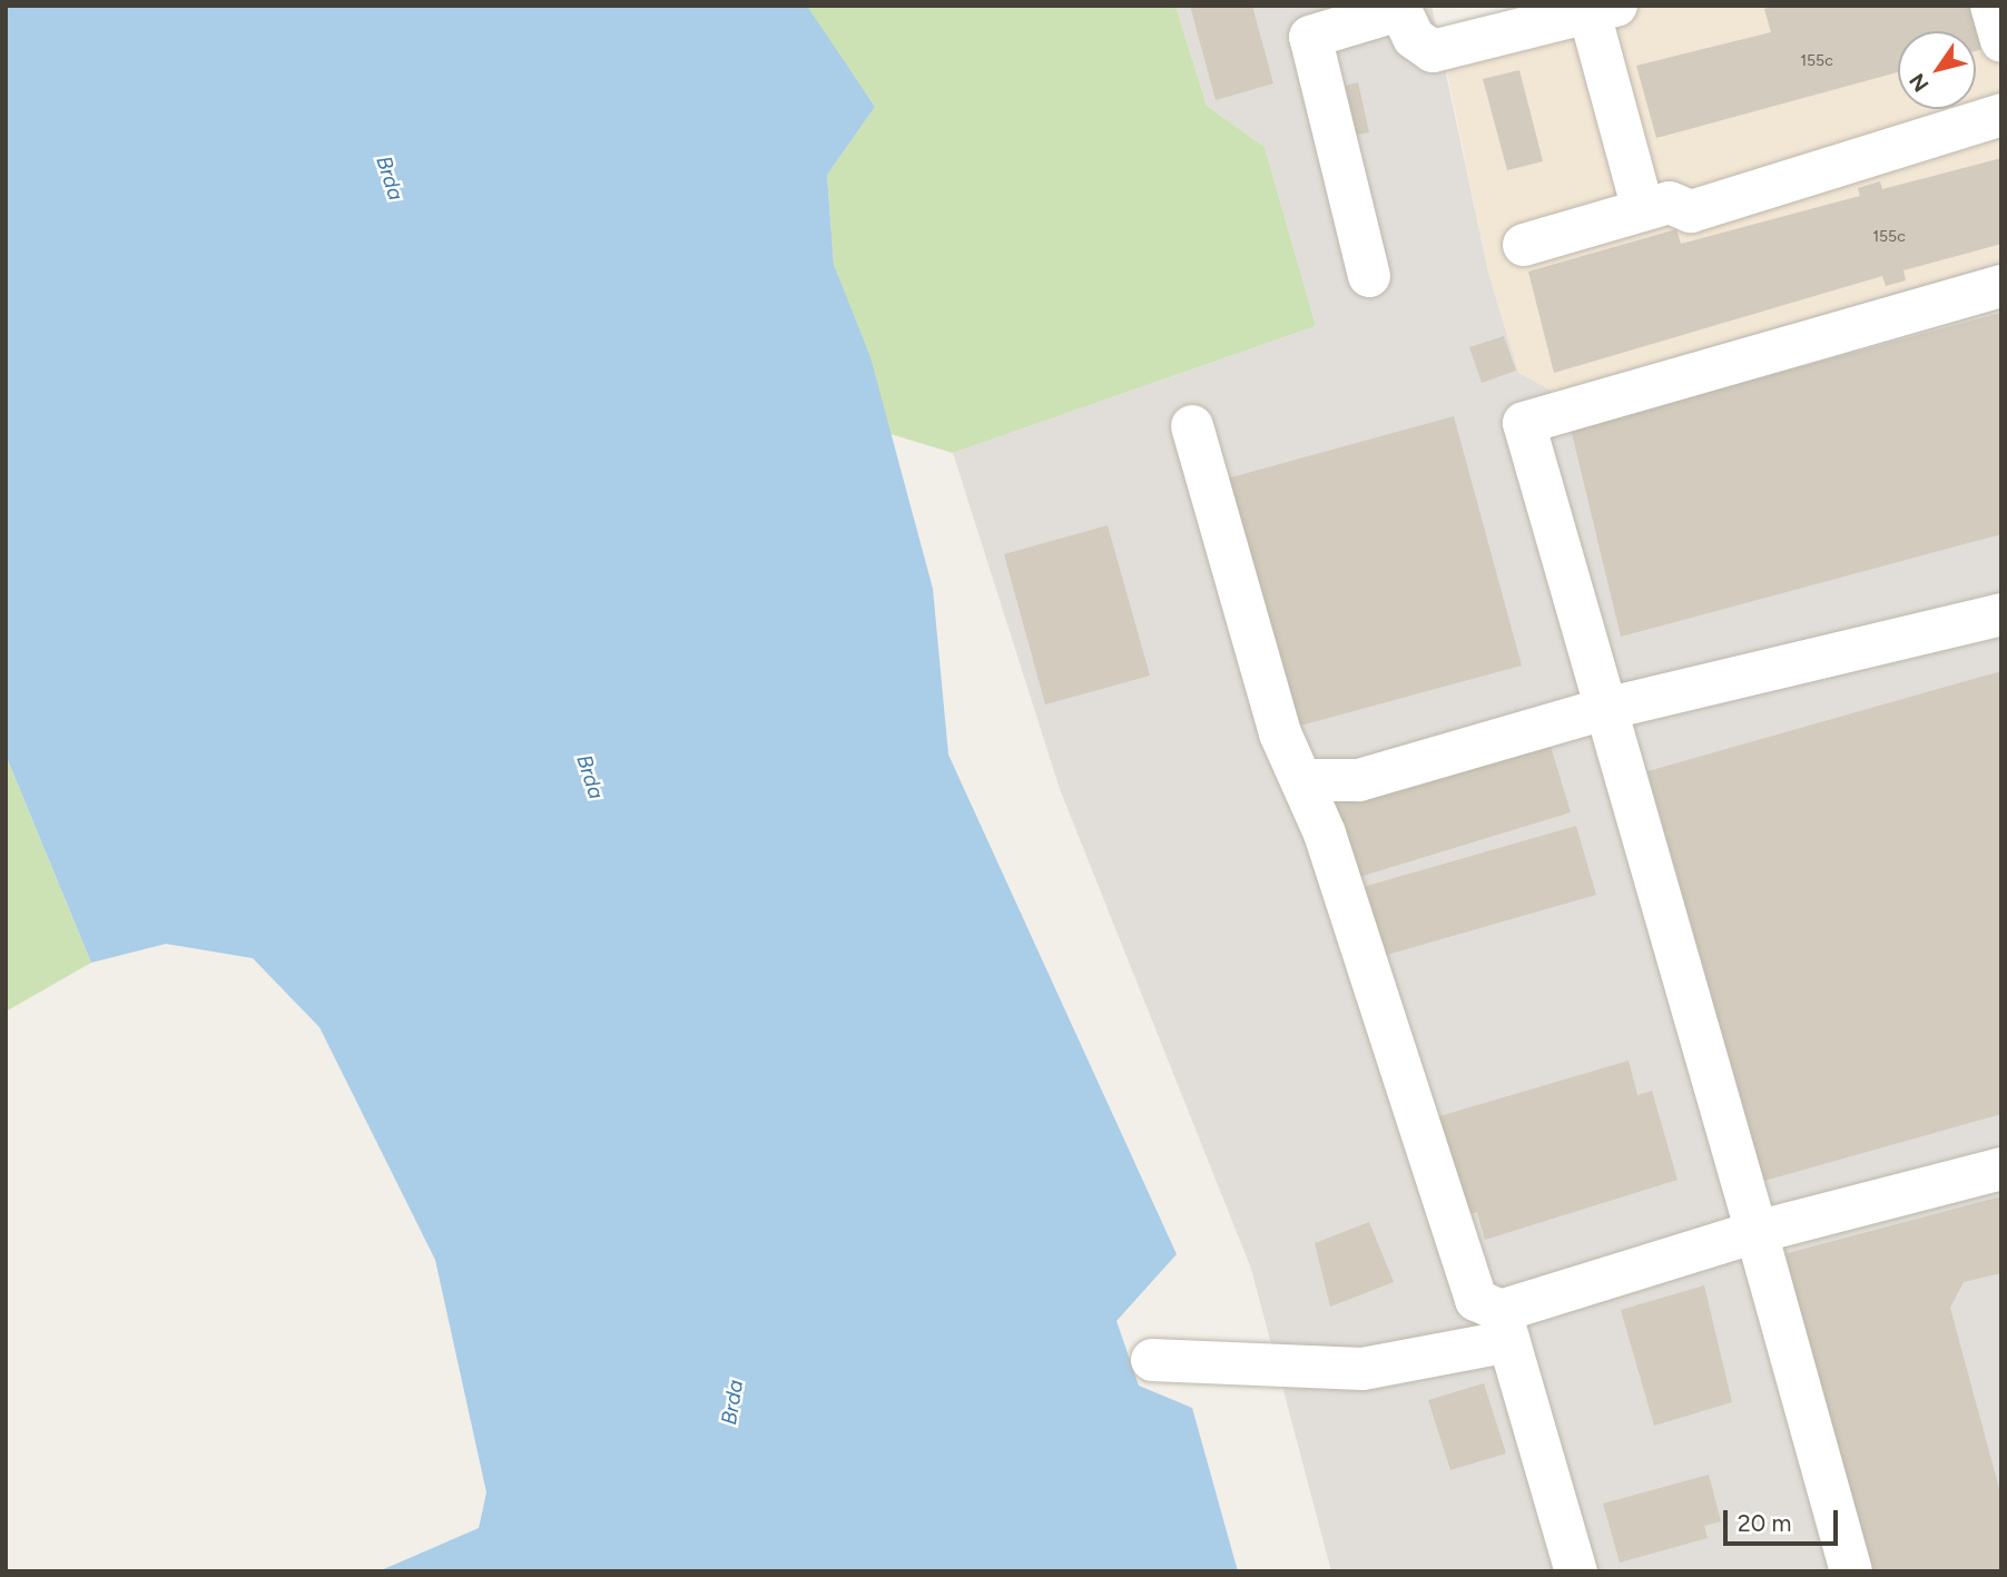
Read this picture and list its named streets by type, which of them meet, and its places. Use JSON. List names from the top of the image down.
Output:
{
  "water": ["Brda"],
  "house_numbers": ["155c", "155c"],
  "scale_bar": "20 m",
  "north": "bottom left"
}
